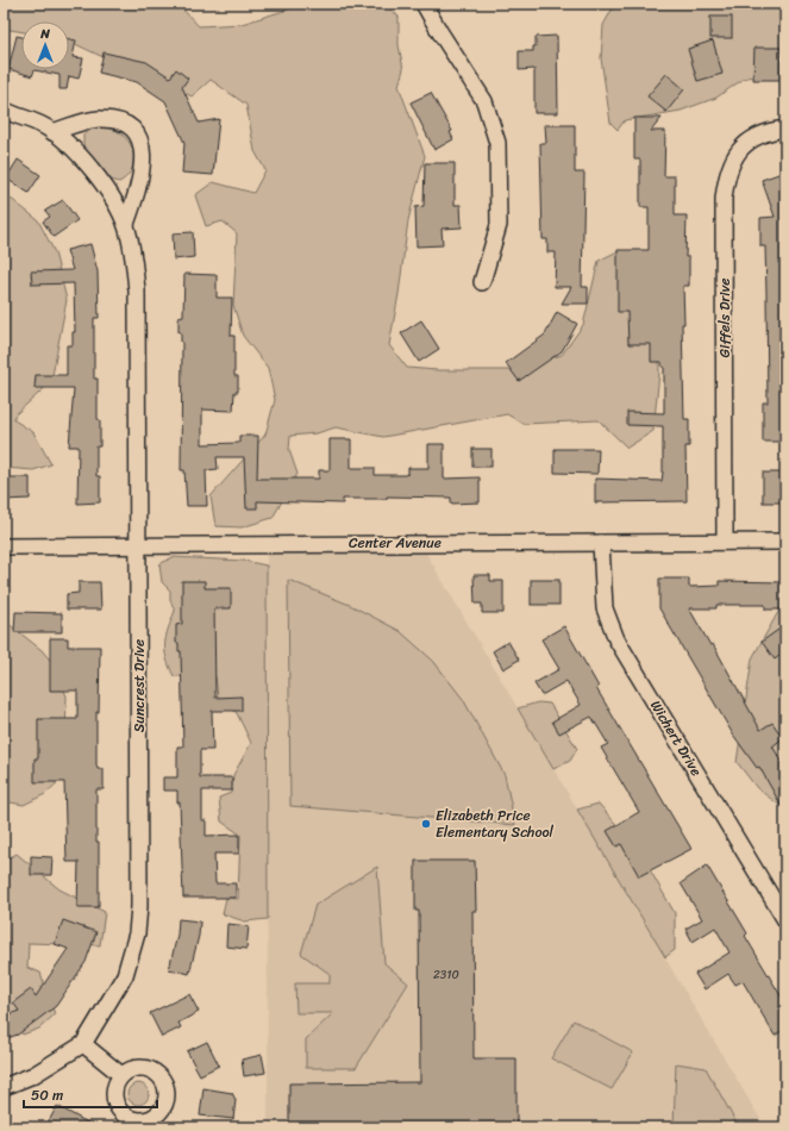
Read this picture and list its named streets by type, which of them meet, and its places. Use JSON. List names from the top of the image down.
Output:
{
  "streets": {
    "street": [
      "Giffels Drive",
      "Center Avenue",
      "Suncrest Drive",
      "Wichert Drive"
    ]
  },
  "crossings": [
    ["Giffels Drive", "Center Avenue"],
    ["Center Avenue", "Suncrest Drive"],
    ["Center Avenue", "Wichert Drive"]
  ],
  "places": ["Elizabeth Price Elementary School"],
  "house_numbers": ["2310"],
  "scale_bar": "50 m",
  "north": "top"
}
